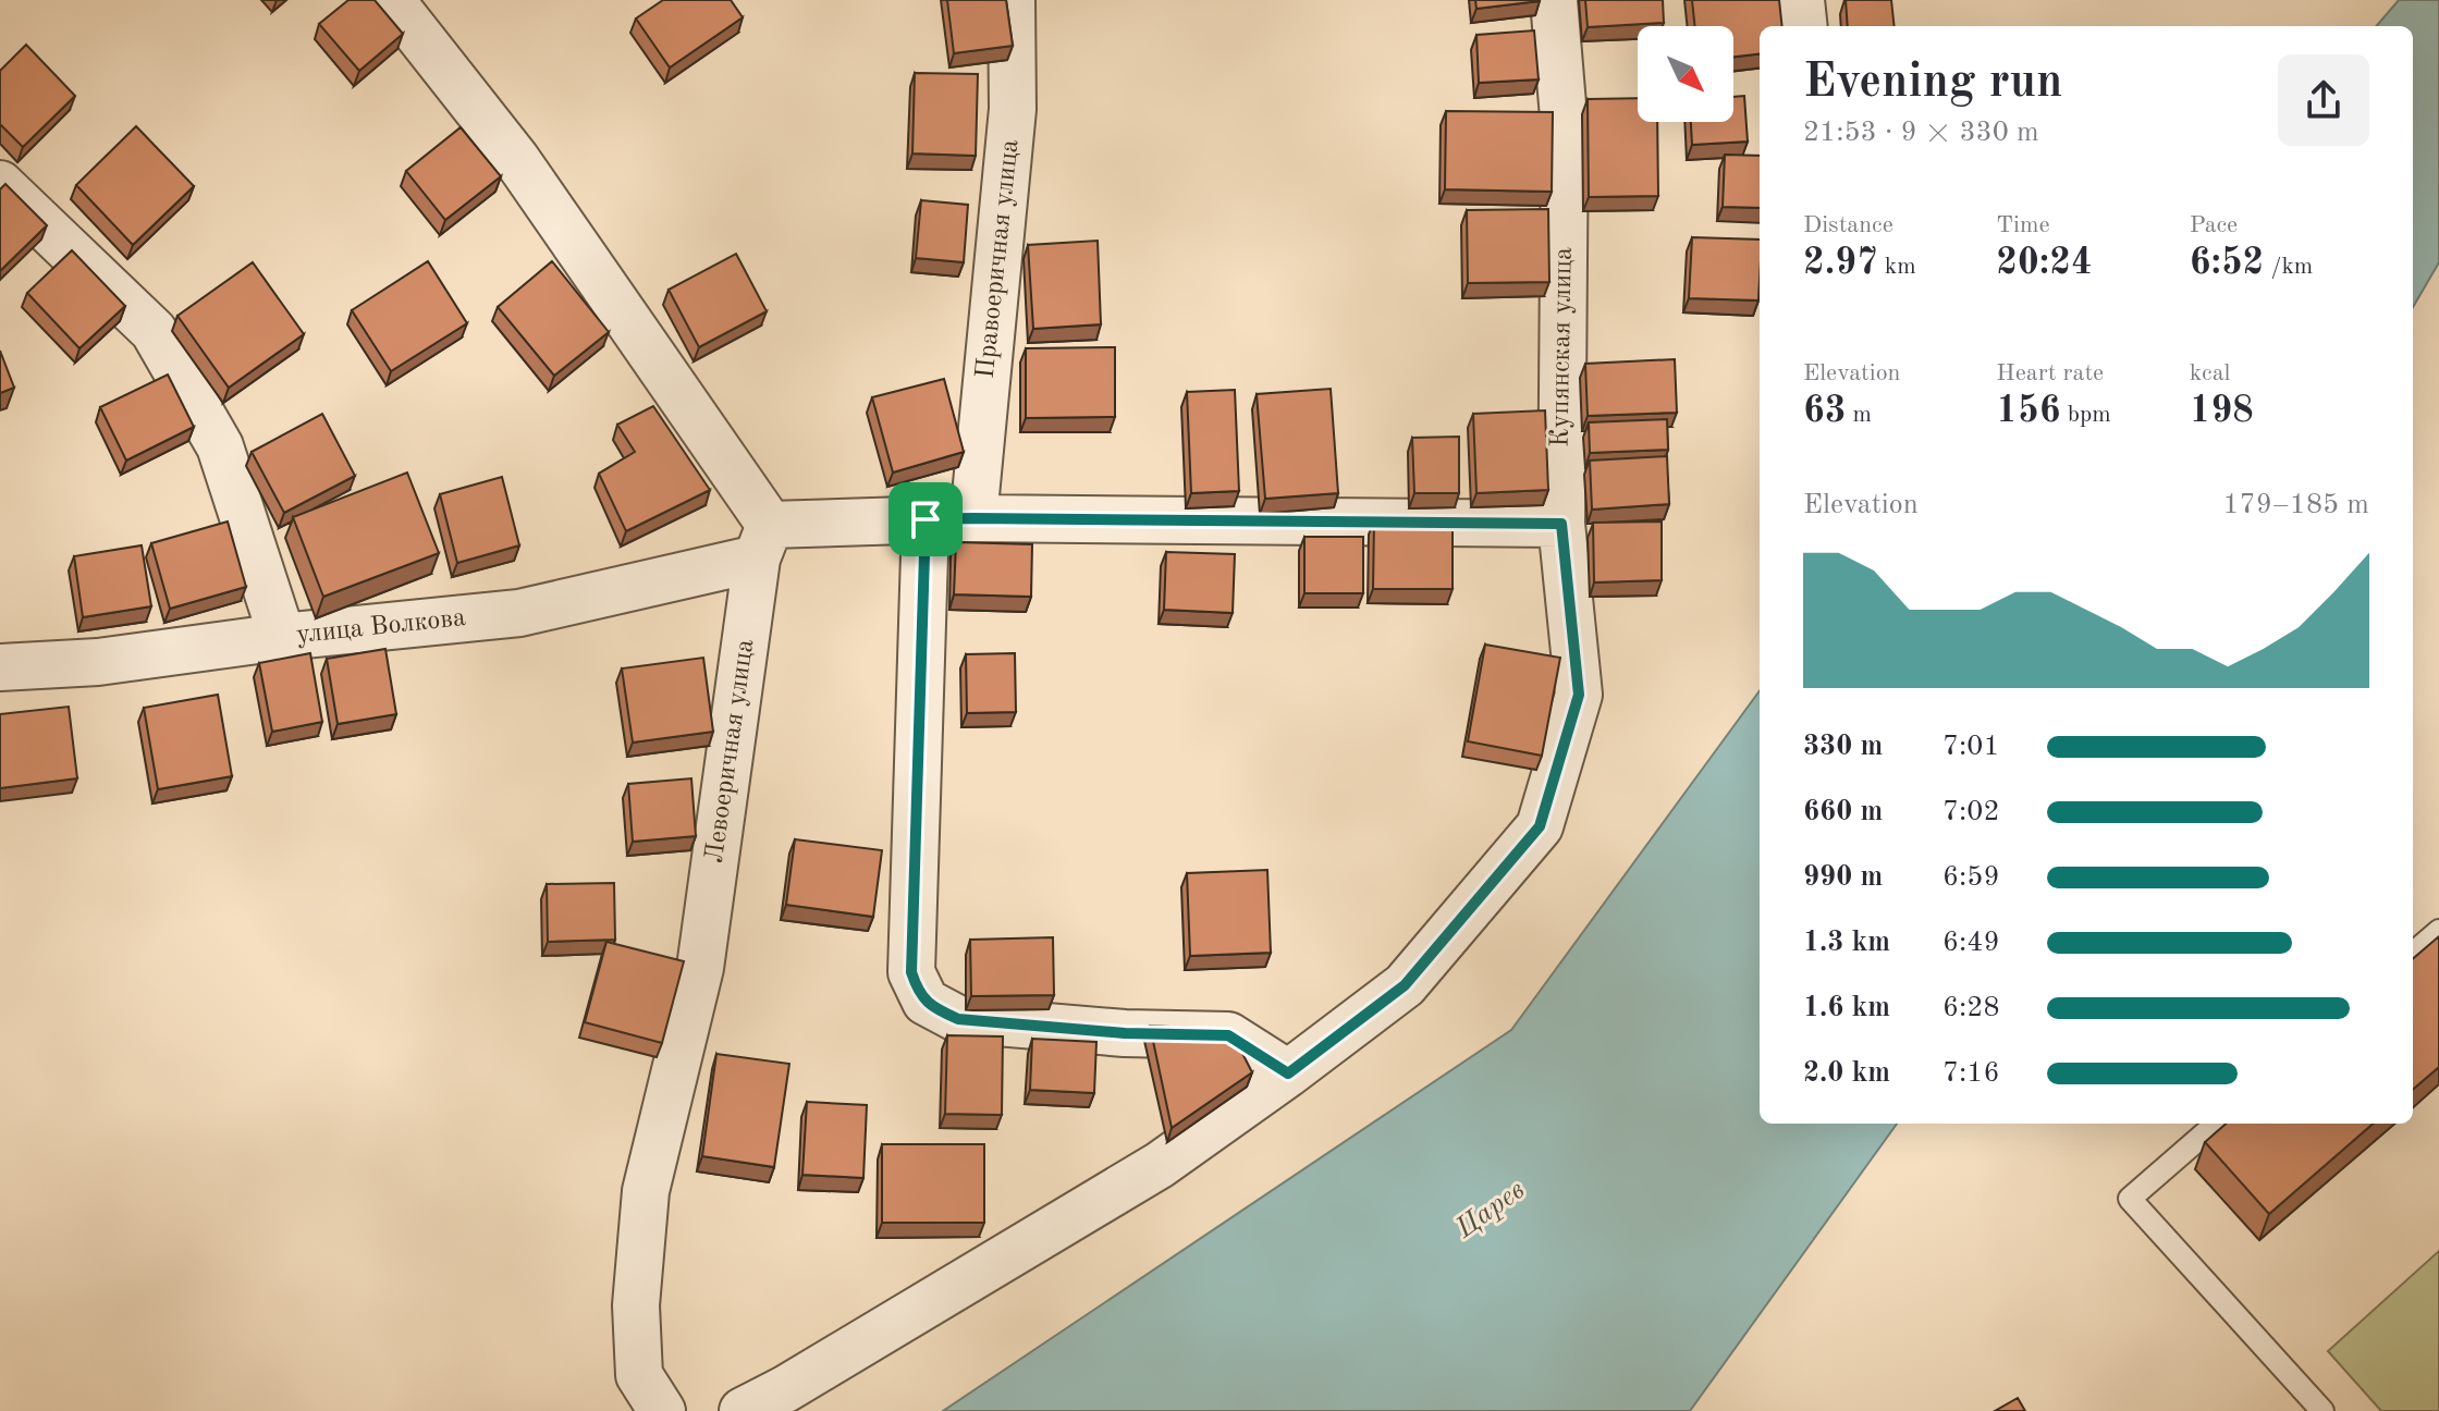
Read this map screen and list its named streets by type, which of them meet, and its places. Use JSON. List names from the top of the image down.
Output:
{
  "streets": {
    "street": [
      "Правоеричная улица",
      "Купянская улица",
      "улица Волкова",
      "Левоеричная улица"
    ]
  },
  "crossings": [
    ["Правоеричная улица", "улица Волкова"],
    ["Купянская улица", "улица Волкова"],
    ["улица Волкова", "Левоеричная улица"]
  ],
  "water": ["Царев"],
  "north": "bottom right",
  "page": {
    "heading": ["Evening run", "21:53 · 9 × 330 m"],
    "stats": [
      ["Distance", "2.97 km"],
      ["Time", "20:24"],
      ["Pace", "6:52 /km"],
      ["Elevation", "63 m"],
      ["Heart rate", "156 bpm"],
      ["kcal", "198"]
    ],
    "chart": ["Elevation", "179–185 m"],
    "list": [
      {
        "name": "330 m",
        "note": "7:01"
      },
      {
        "name": "660 m",
        "note": "7:02"
      },
      {
        "name": "990 m",
        "note": "6:59"
      },
      {
        "name": "1.3 km",
        "note": "6:49"
      },
      {
        "name": "1.6 km",
        "note": "6:28"
      },
      {
        "name": "2.0 km",
        "note": "7:16"
      }
    ]
  }
}
